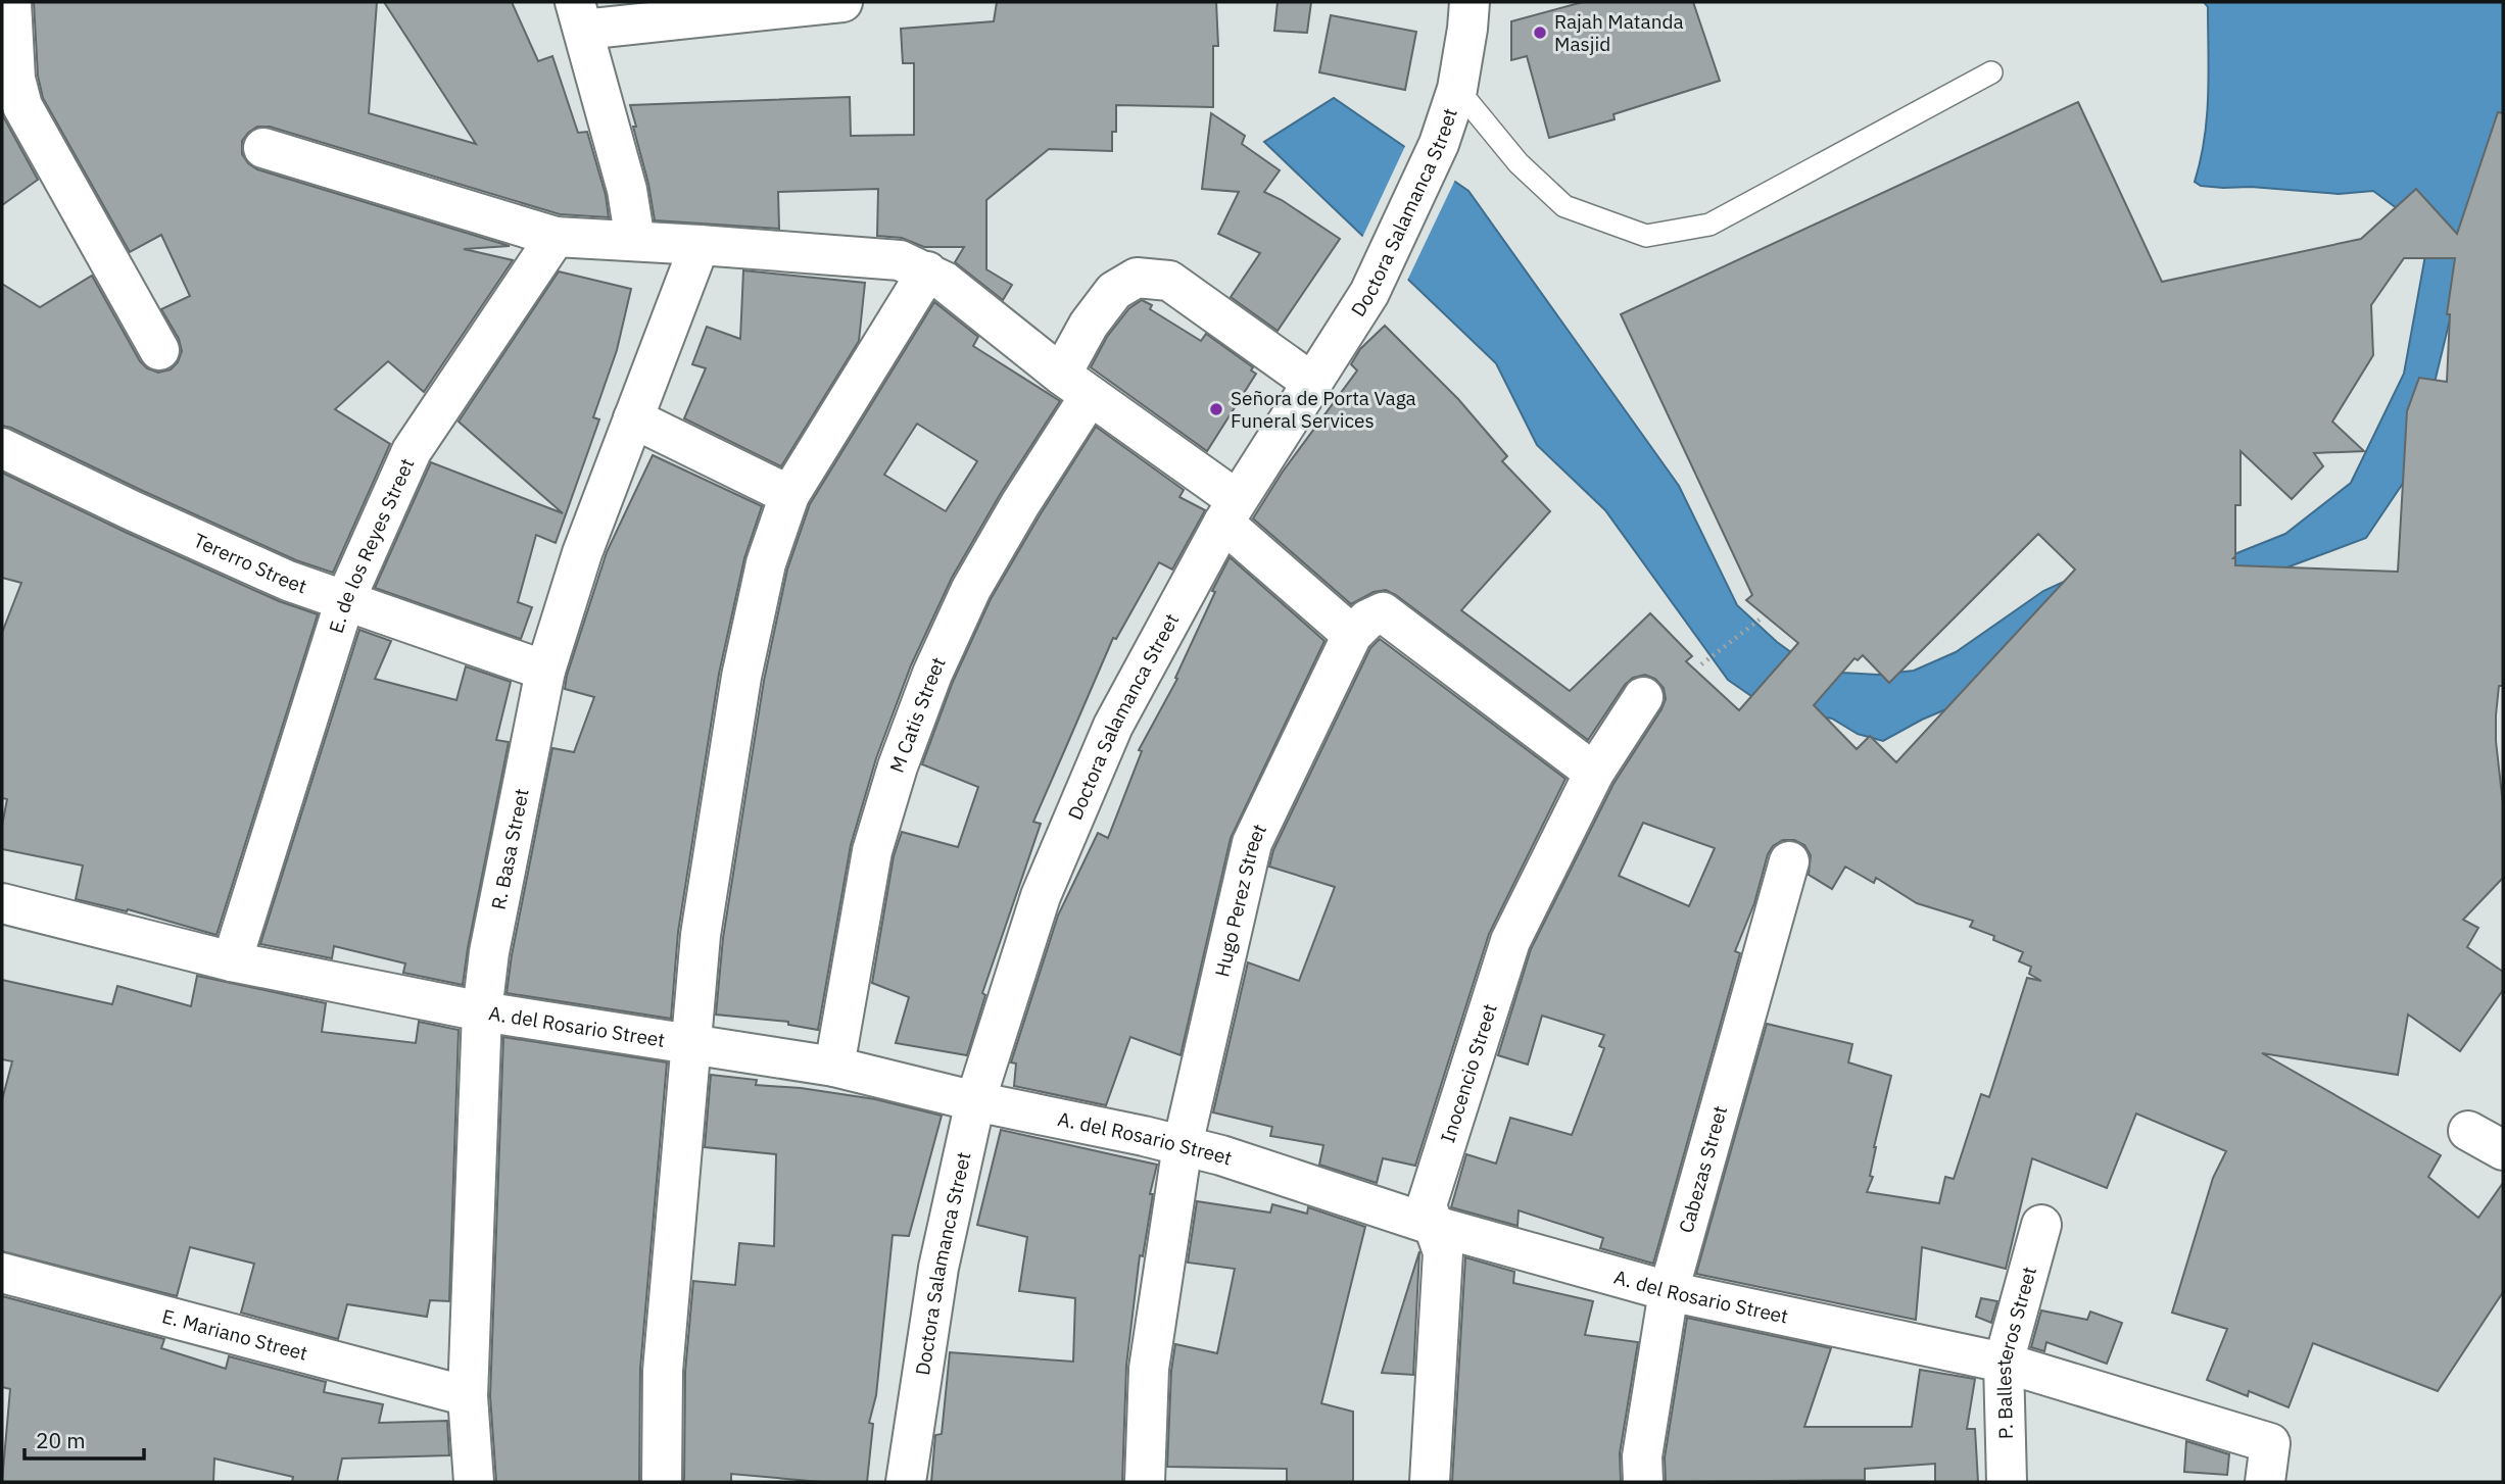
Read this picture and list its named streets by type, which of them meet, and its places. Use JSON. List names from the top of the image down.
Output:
{
  "streets": {
    "street": [
      "Doctora Salamanca Street",
      "E. de los Reyes Street",
      "Tererro Street",
      "M Catis Street",
      "R. Basa Street",
      "Hugo Perez Street",
      "A. del Rosario Street",
      "Inocencio Street",
      "Cabezas Street",
      "E. Mariano Street",
      "P. Ballesteros Street"
    ]
  },
  "crossings": [
    ["Doctora Salamanca Street", "M Catis Street"],
    ["Doctora Salamanca Street", "A. del Rosario Street"],
    ["E. de los Reyes Street", "Tererro Street"],
    ["E. de los Reyes Street", "A. del Rosario Street"],
    ["Tererro Street", "R. Basa Street"],
    ["M Catis Street", "A. del Rosario Street"],
    ["R. Basa Street", "A. del Rosario Street"],
    ["R. Basa Street", "E. Mariano Street"],
    ["Hugo Perez Street", "A. del Rosario Street"],
    ["Hugo Perez Street", "Inocencio Street"],
    ["A. del Rosario Street", "Inocencio Street"],
    ["A. del Rosario Street", "Cabezas Street"],
    ["A. del Rosario Street", "P. Ballesteros Street"]
  ],
  "places": ["Rajah Matanda Masjid", "Señora de Porta Vaga Funeral Services"],
  "scale_bar": "20 m"
}
